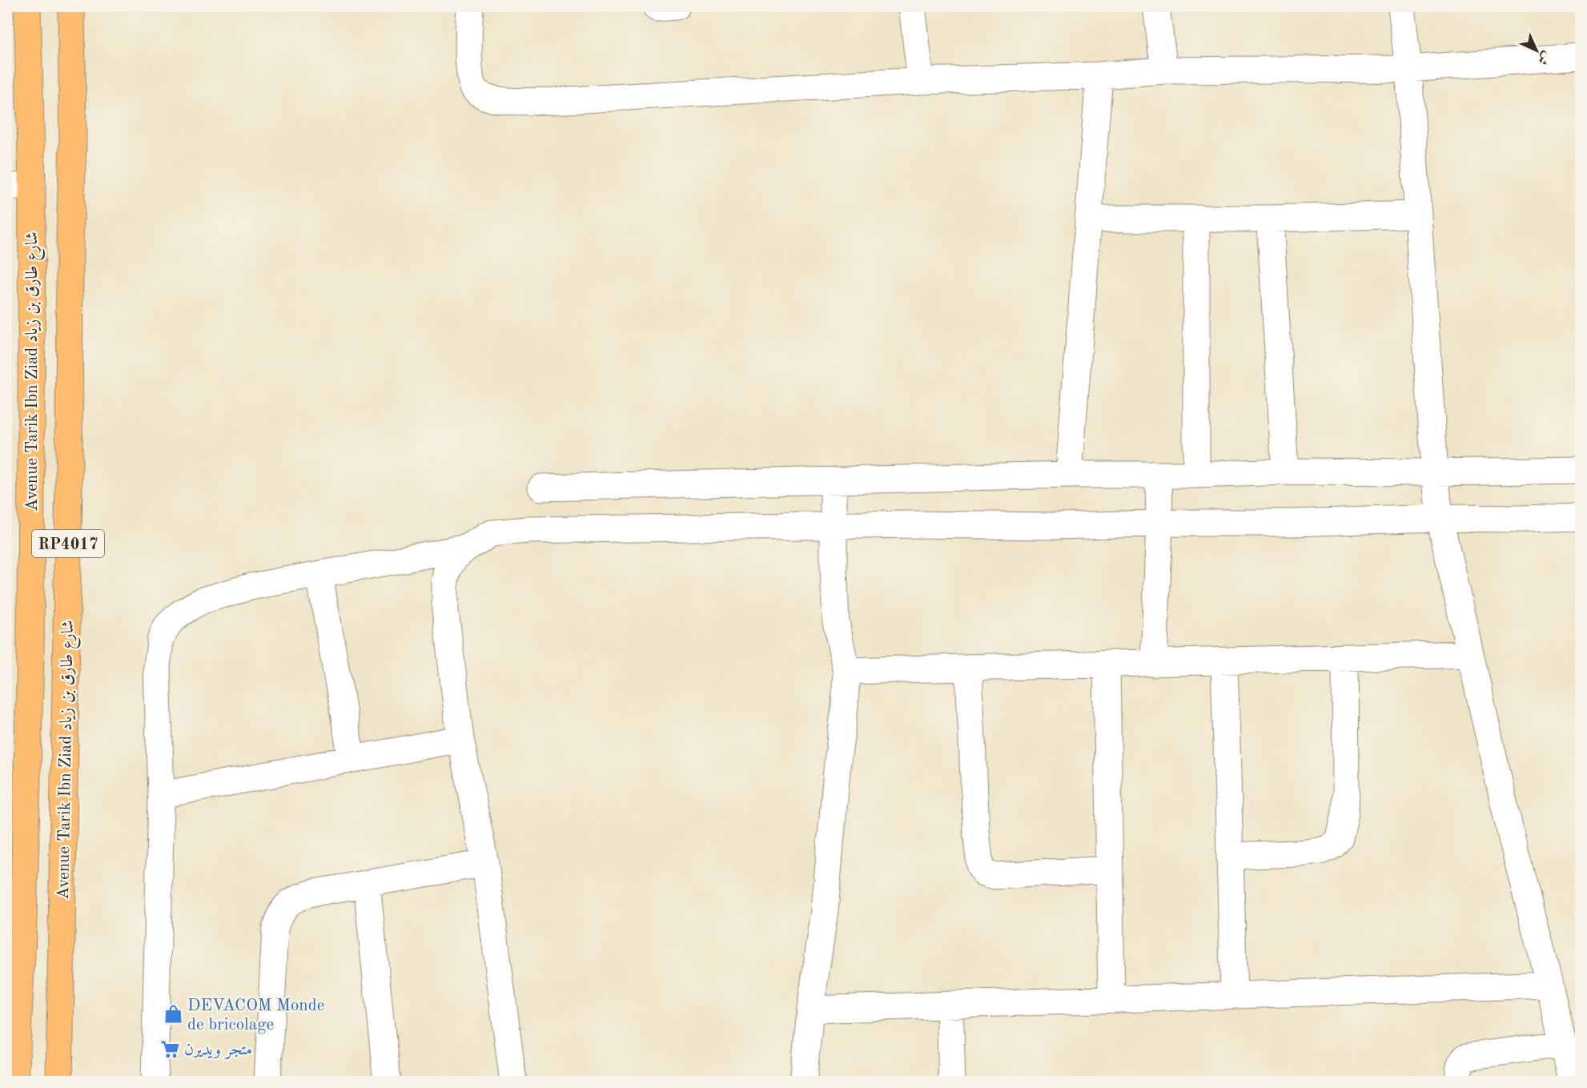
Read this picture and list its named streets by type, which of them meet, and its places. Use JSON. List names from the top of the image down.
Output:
{
  "streets": {
    "main road": ["Avenue Tarik Ibn Ziad شارع طارق بن زياد", "RP4017"]
  },
  "places": {
    "shop": ["DEVACOM Monde de bricolage"],
    "supermarket": ["متجر ويديرن"]
  },
  "north": "bottom right"
}
